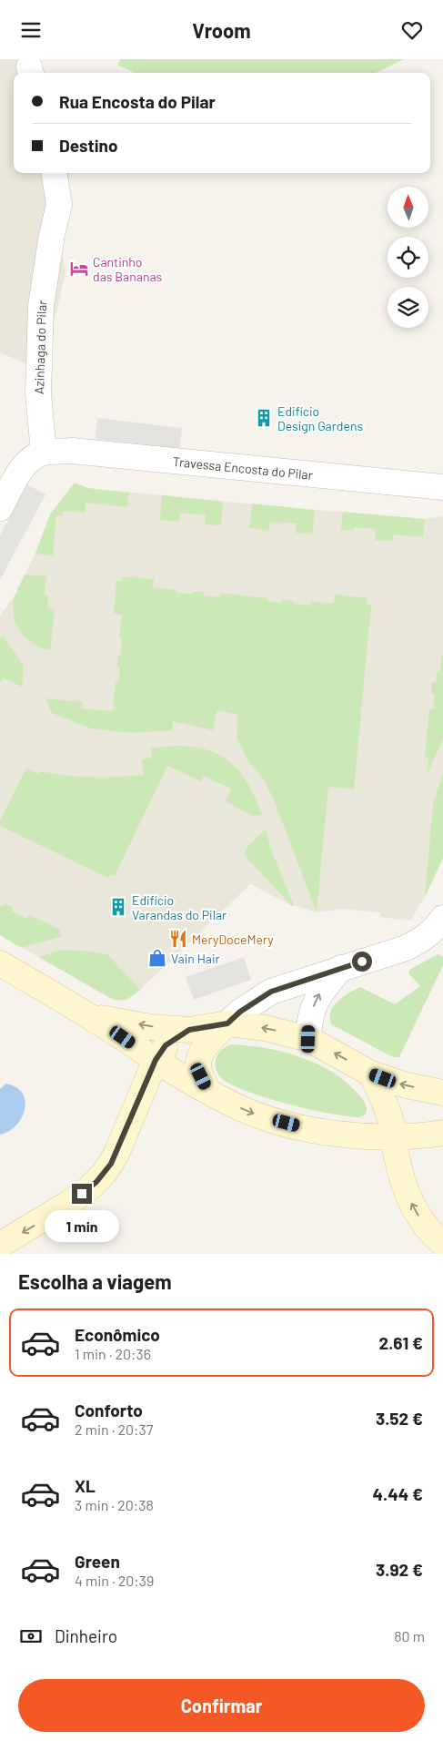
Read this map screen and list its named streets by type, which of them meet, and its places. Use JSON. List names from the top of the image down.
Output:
{
  "streets": {
    "street": ["Azinhaga do Pilar", "Travessa Encosta do Pilar"]
  },
  "crossings": [
    ["Azinhaga do Pilar", "Travessa Encosta do Pilar"]
  ],
  "places": {
    "hotel": ["Cantinho das Bananas"],
    "building": ["Edifício Design Gardens", "Edifício Varandas do Pilar"],
    "restaurant": ["MeryDoceMery"],
    "shop": ["Vain Hair"]
  },
  "north": "top",
  "page": {
    "header": "Vroom",
    "banner": ["Rua Encosta do Pilar", "Destino"],
    "bubble": "1 min",
    "heading": "Escolha a viagem",
    "list": [
      {
        "name": "Econômico",
        "note": "1 min · 20:36",
        "value": "2.61 €"
      },
      {
        "name": "Conforto",
        "note": "2 min · 20:37",
        "value": "3.52 €"
      },
      {
        "name": "XL",
        "note": "3 min · 20:38",
        "value": "4.44 €"
      },
      {
        "name": "Green",
        "note": "4 min · 20:39",
        "value": "3.92 €"
      }
    ],
    "pay": ["Dinheiro", "80 m"],
    "buttons": "Confirmar"
  }
}
